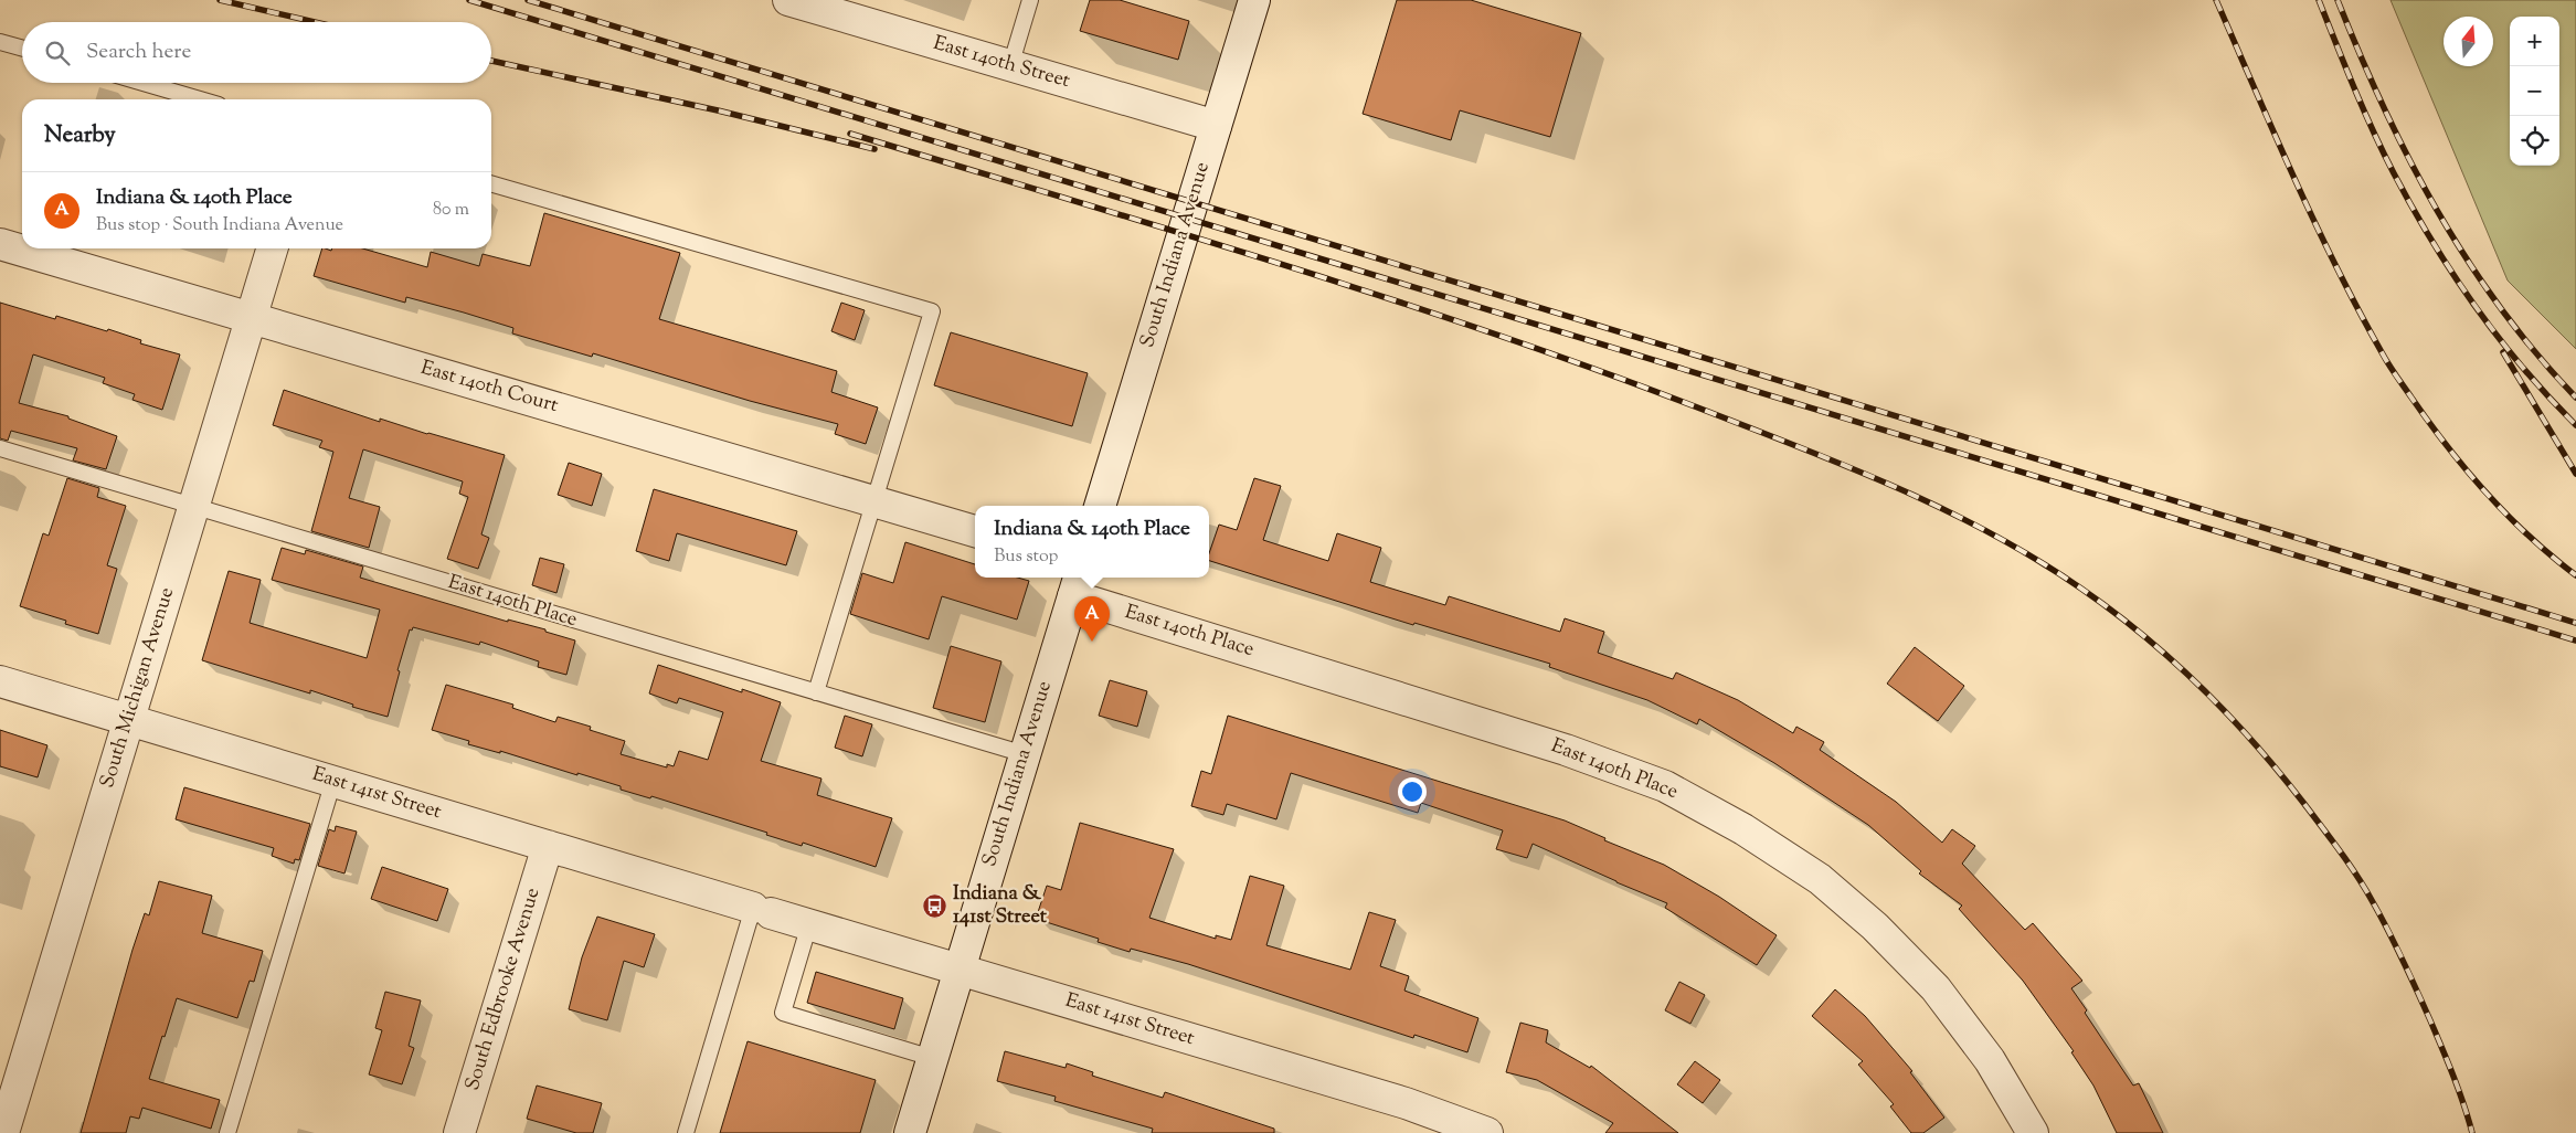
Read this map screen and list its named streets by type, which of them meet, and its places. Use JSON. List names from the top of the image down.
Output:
{
  "streets": {
    "street": [
      "East 140th Street",
      "South Indiana Avenue",
      "East 140th Court",
      "East 140th Place",
      "South Michigan Avenue",
      "East 141st Street",
      "South Edbrooke Avenue"
    ]
  },
  "crossings": [
    ["East 140th Street", "South Indiana Avenue"],
    ["South Indiana Avenue", "East 140th Place"],
    ["South Indiana Avenue", "East 141st Street"],
    ["East 140th Court", "South Michigan Avenue"],
    ["East 140th Place", "South Michigan Avenue"],
    ["South Michigan Avenue", "East 141st Street"],
    ["East 141st Street", "South Edbrooke Avenue"]
  ],
  "places": {
    "bus stop": ["Indiana & 141st Street"]
  },
  "north": "top",
  "page": {
    "map_buttons": ["+", "−"],
    "search": "Search here",
    "heading": "Nearby",
    "list": [
      {
        "mark": "A",
        "name": "Indiana & 140th Place",
        "note": "Bus stop · South Indiana Avenue",
        "value": "80 m"
      }
    ],
    "popup": ["Indiana & 140th Place", "Bus stop"],
    "pins": "A"
  }
}
